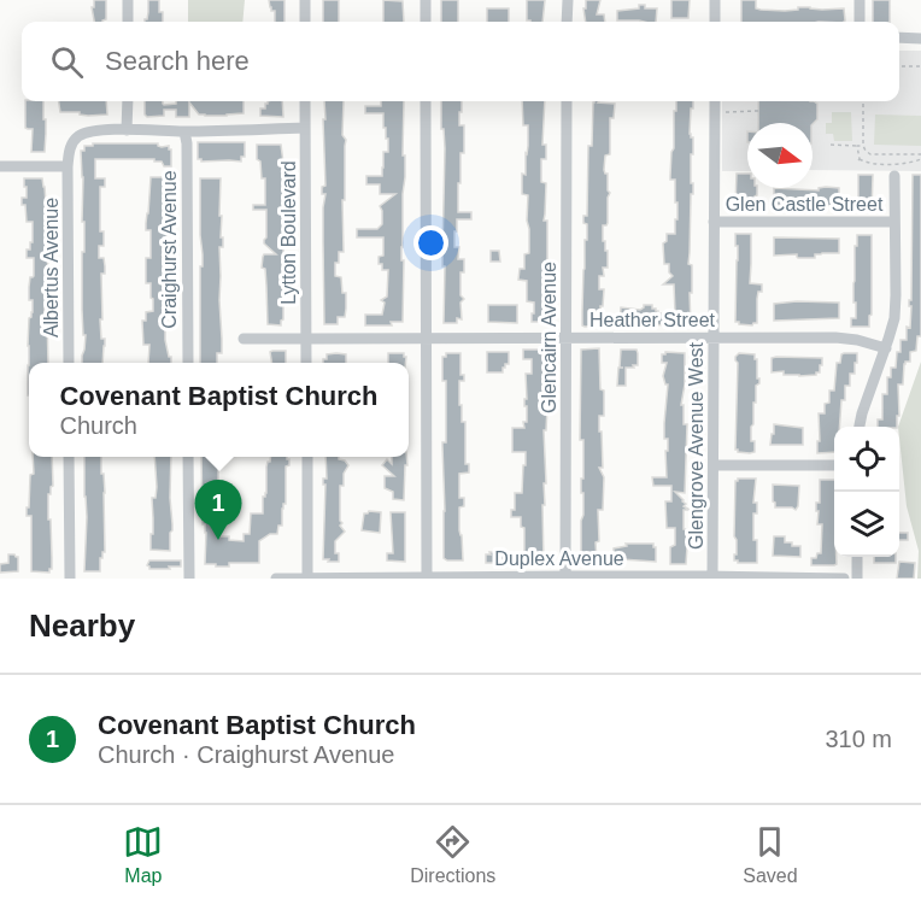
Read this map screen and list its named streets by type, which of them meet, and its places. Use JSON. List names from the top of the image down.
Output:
{
  "streets": {
    "street": [
      "Glen Castle Street",
      "Lytton Boulevard",
      "Craighurst Avenue",
      "Albertus Avenue",
      "Heather Street",
      "Glencairn Avenue",
      "Glengrove Avenue West",
      "Duplex Avenue"
    ]
  },
  "crossings": [
    ["Glen Castle Street", "Glengrove Avenue West"],
    ["Lytton Boulevard", "Heather Street"],
    ["Heather Street", "Glencairn Avenue"],
    ["Heather Street", "Glengrove Avenue West"],
    ["Glencairn Avenue", "Duplex Avenue"],
    ["Glengrove Avenue West", "Duplex Avenue"]
  ],
  "north": "right",
  "page": {
    "search": "Search here",
    "popup": ["Covenant Baptist Church", "Church"],
    "pins": "1",
    "heading": "Nearby",
    "list": [
      {
        "mark": "1",
        "name": "Covenant Baptist Church",
        "note": "Church · Craighurst Avenue",
        "value": "310 m"
      }
    ],
    "nav": ["Map", "Directions", "Saved"]
  }
}
